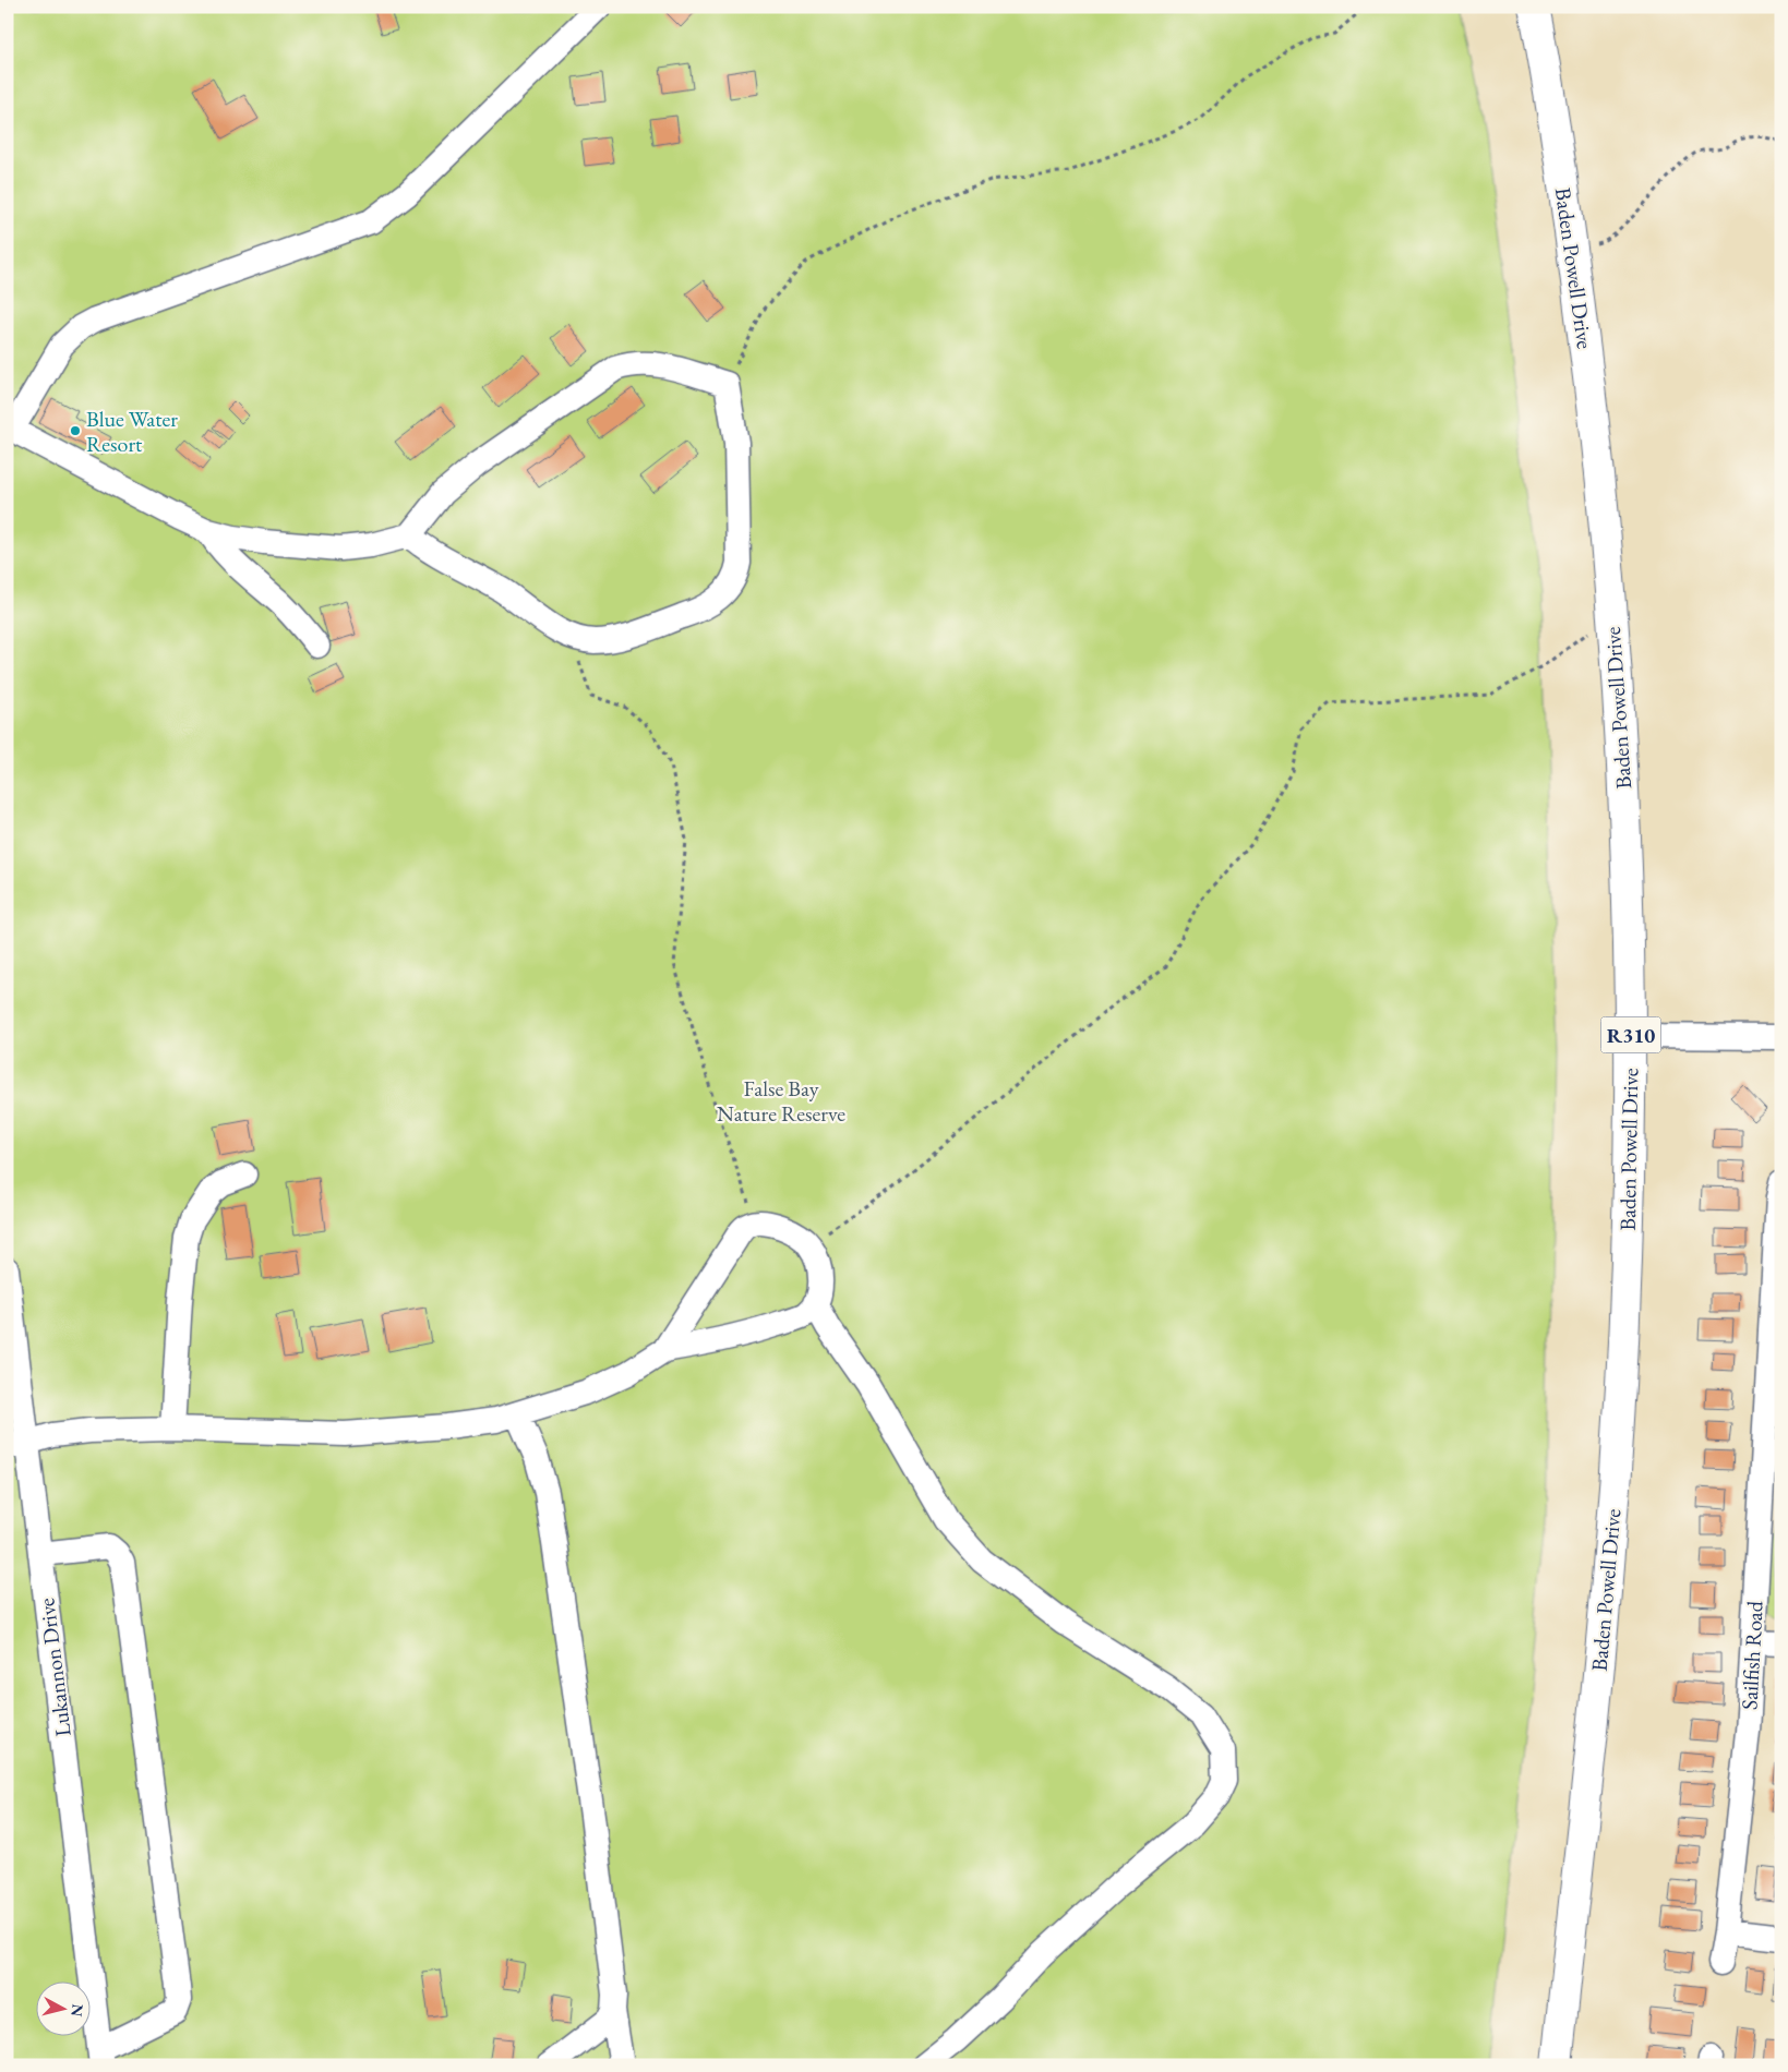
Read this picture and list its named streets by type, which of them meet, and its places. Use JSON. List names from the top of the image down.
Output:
{
  "streets": {
    "main road": ["Baden Powell Drive", "R310"],
    "street": ["Sailfish Road", "Lukannon Drive"]
  },
  "parks": ["False Bay Nature Reserve"],
  "places": ["Blue Water Resort"],
  "north": "right"
}
